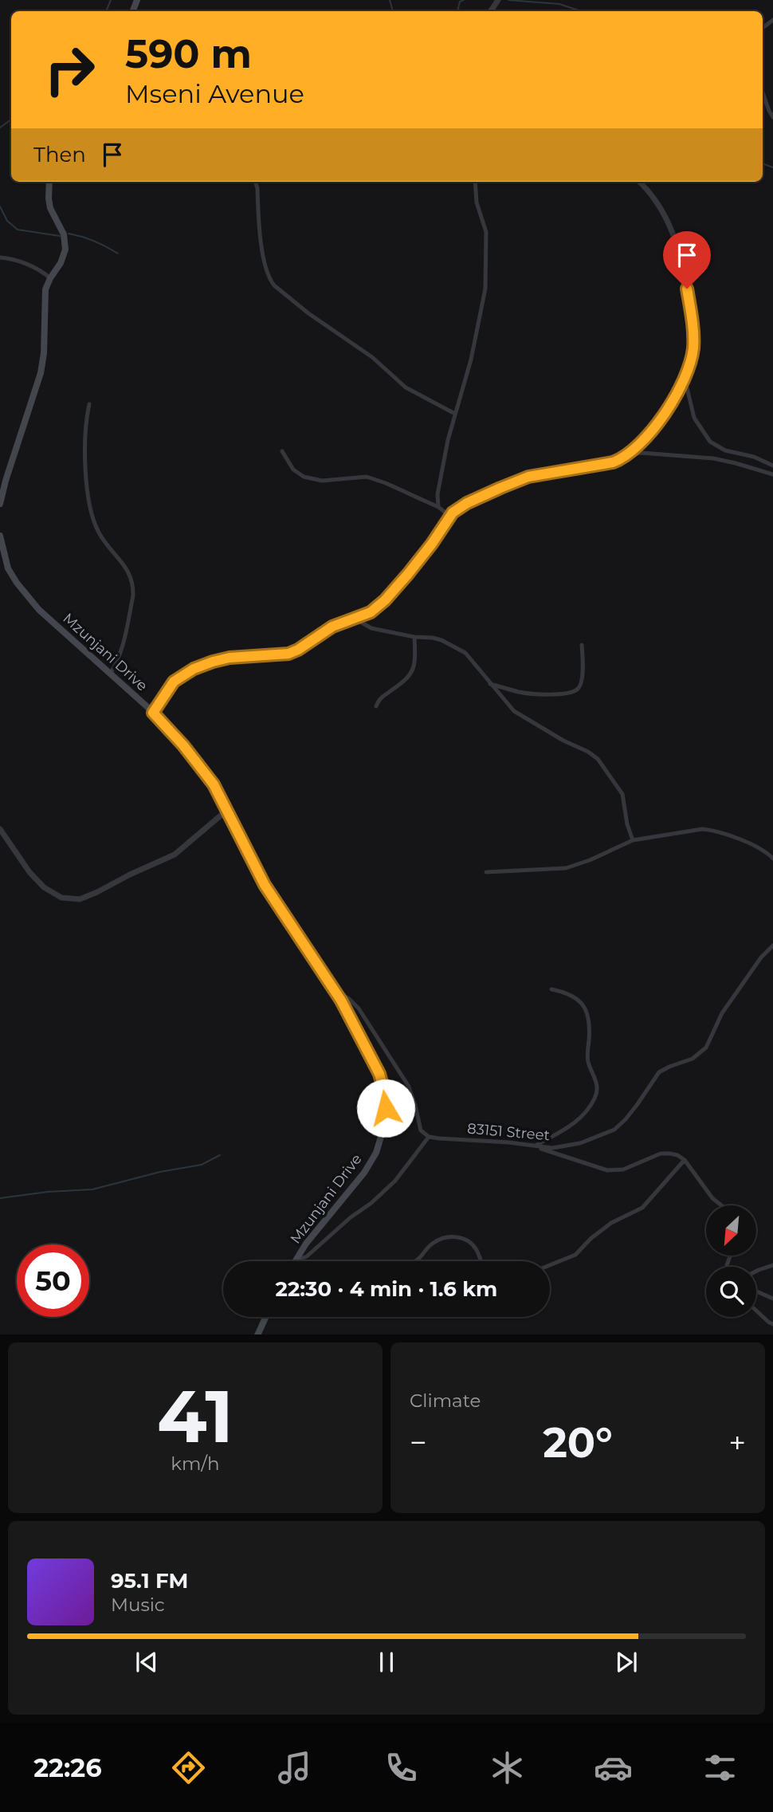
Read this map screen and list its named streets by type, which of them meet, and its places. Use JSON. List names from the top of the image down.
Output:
{
  "streets": {
    "main road": ["Mzunjani Drive"],
    "street": ["83151 Street"]
  },
  "north": "bottom left",
  "page": {
    "turn": ["590 m", "Mseni Avenue"],
    "then": "Then",
    "limit": "50",
    "trip": "22:30 · 4 min · 1.6 km",
    "tile": [
      ["41", "km/h"],
      "Climate"
    ],
    "heat": ["−", "20°", "+"],
    "song": ["95.1 FM", "Music"],
    "tabs": "22:26"
  }
}
